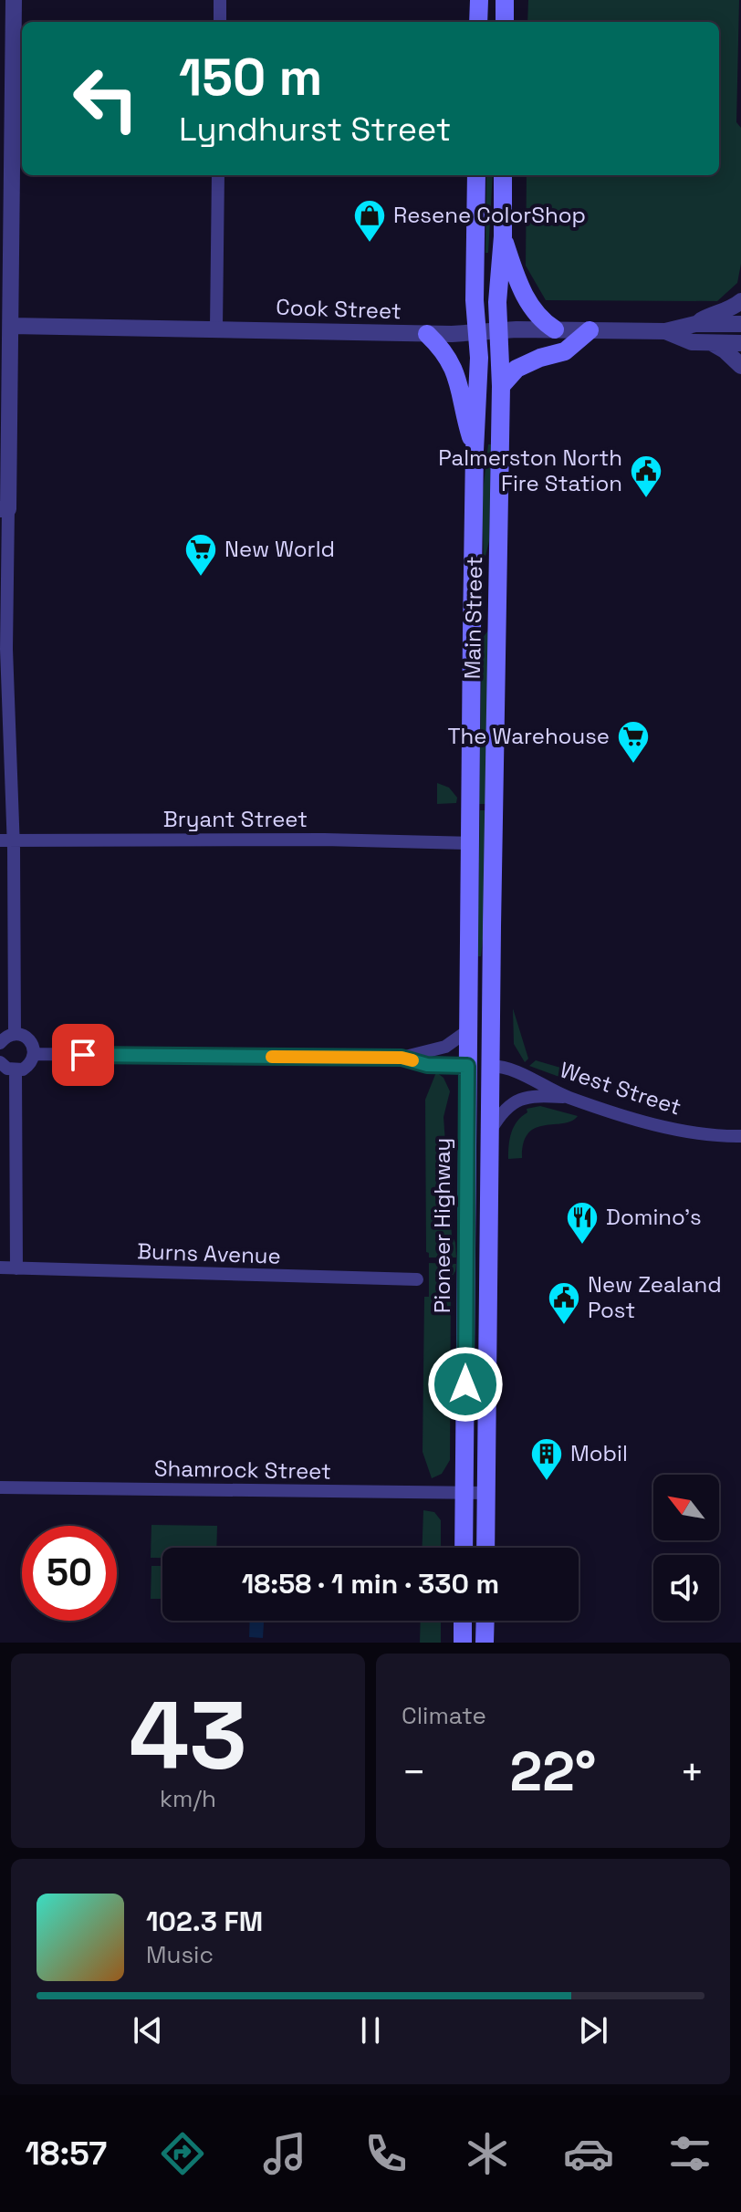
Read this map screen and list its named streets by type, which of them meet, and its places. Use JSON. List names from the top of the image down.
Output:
{
  "streets": {
    "main road": ["Main Street", "Pioneer Highway"],
    "street": [
      "Cook Street",
      "Bryant Street",
      "West Street",
      "Burns Avenue",
      "Shamrock Street"
    ]
  },
  "crossings": [
    ["Cook Street", "Main Street"],
    ["Main Street", "Bryant Street"],
    ["Main Street", "West Street"],
    ["Main Street", "Pioneer Highway"],
    ["West Street", "Pioneer Highway"],
    ["Pioneer Highway", "Shamrock Street"]
  ],
  "places": {
    "shop": ["Resene ColorShop"],
    "public building": ["Palmerston North Fire Station", "New Zealand Post"],
    "supermarket": ["New World", "The Warehouse"],
    "restaurant": ["Domino's"],
    "building": ["Mobil"]
  },
  "north": "top left",
  "page": {
    "turn": ["150 m", "Lyndhurst Street"],
    "limit": "50",
    "trip": "18:58 · 1 min · 330 m",
    "tile": [
      ["43", "km/h"],
      "Climate"
    ],
    "heat": ["−", "22°", "+"],
    "song": ["102.3 FM", "Music"],
    "tabs": "18:57"
  }
}
